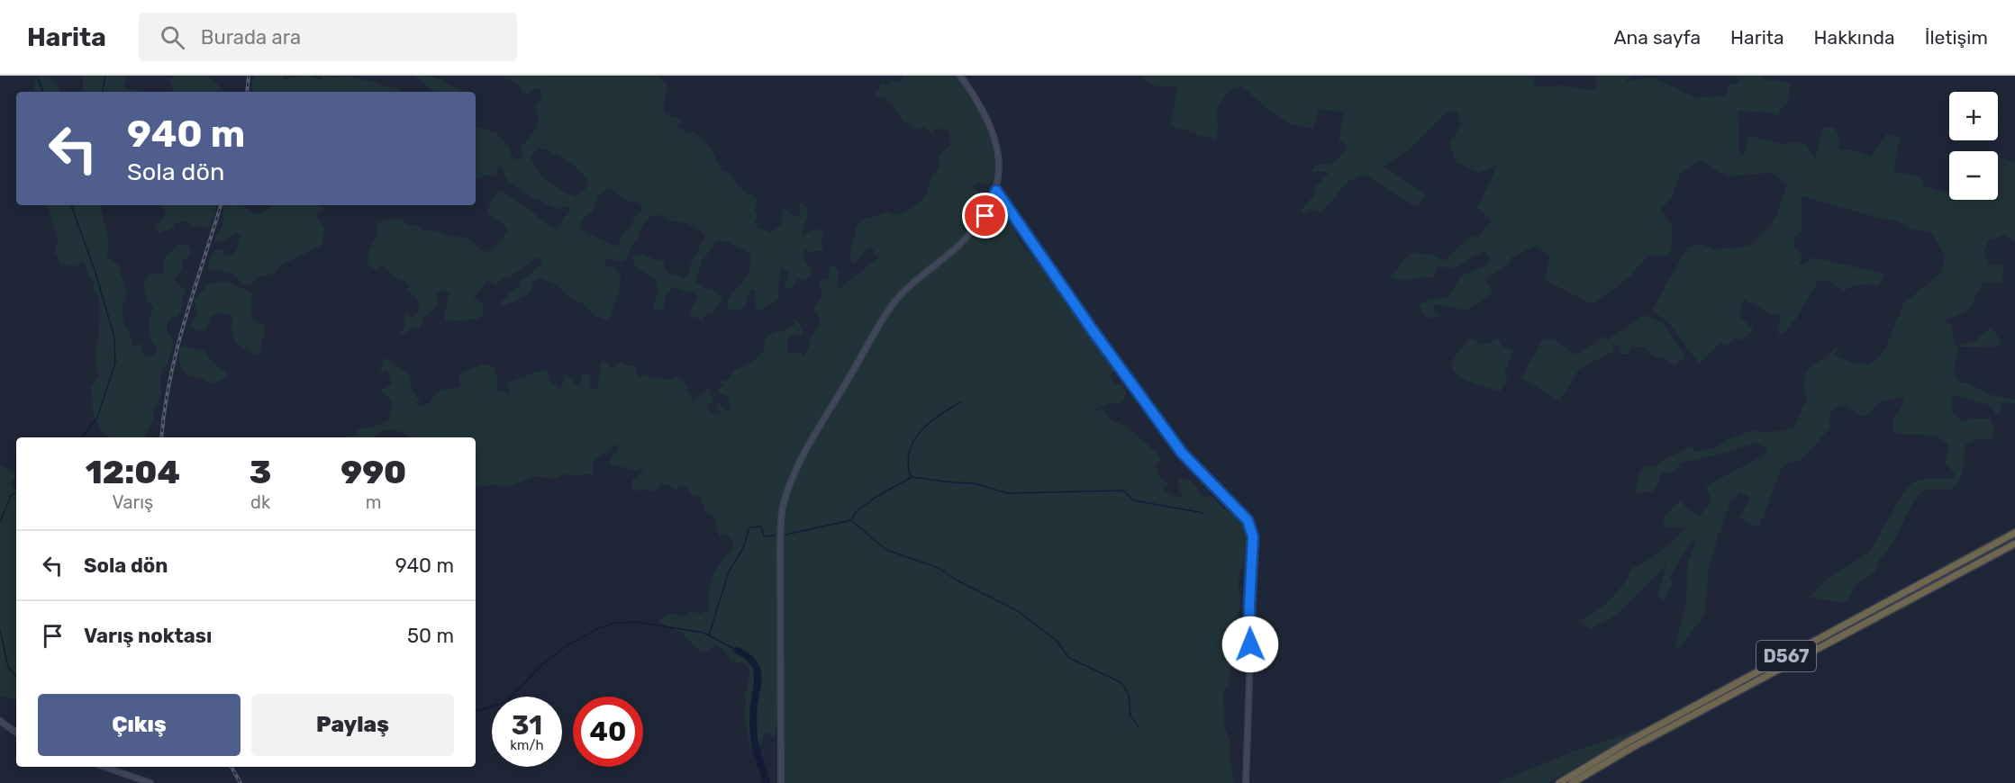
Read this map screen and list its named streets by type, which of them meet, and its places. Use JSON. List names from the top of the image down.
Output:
{
  "streets": {
    "highway": ["D567"]
  },
  "page": {
    "header": "Harita",
    "search": "Burada ara",
    "nav": [
      "Ana sayfa",
      "Harita",
      "Hakkında",
      "İletişim"
    ],
    "map_buttons": ["+", "−"],
    "turn": ["940 m", "Sola dön"],
    "eta": [
      "12:04",
      "Varış",
      "3",
      "dk",
      "990",
      "m"
    ],
    "list": [
      {
        "name": "Sola dön",
        "value": "940 m"
      },
      {
        "name": "Varış noktası",
        "value": "50 m"
      }
    ],
    "buttons": ["Çıkış", "Paylaş"],
    "speed": "31 km/h",
    "limit": "40"
  }
}
